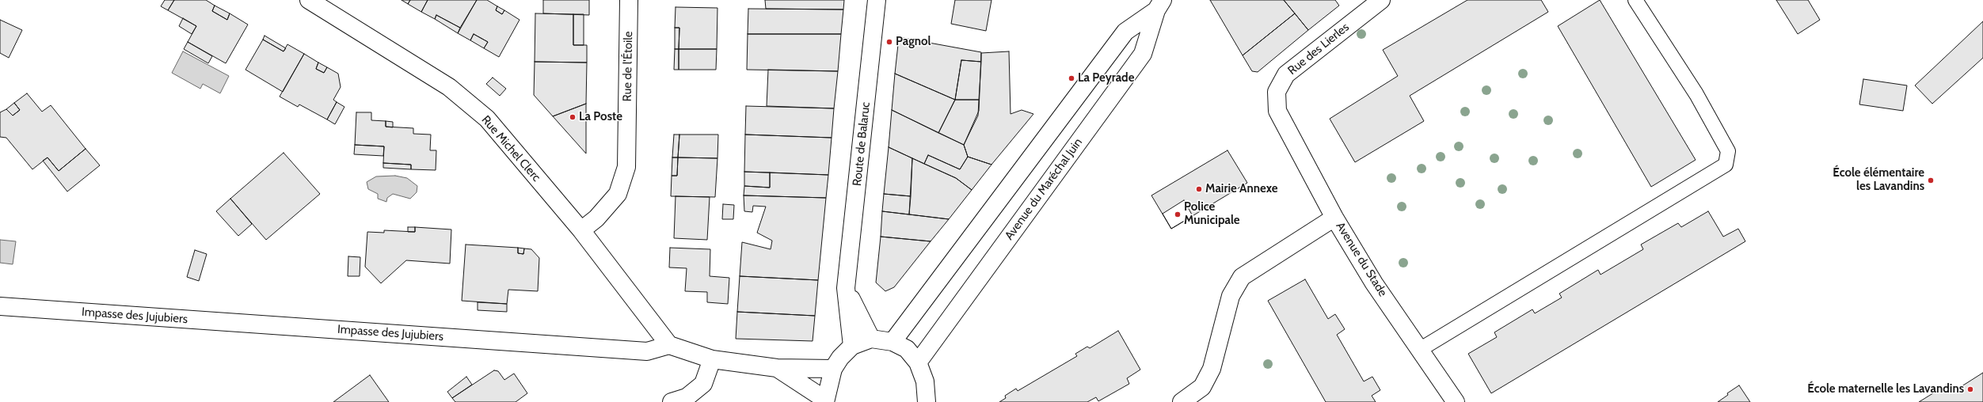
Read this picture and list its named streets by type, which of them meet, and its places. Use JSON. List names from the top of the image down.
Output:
{
  "streets": {
    "street": [
      "Rue des Lierles",
      "Rue de l'Étoile",
      "Route de Balaruc",
      "Rue Michel Clerc",
      "Avenue du Maréchal Juin",
      "Avenue du Stade",
      "Impasse des Jujubiers"
    ]
  },
  "crossings": [
    ["Rue des Lierles", "Avenue du Stade"],
    ["Rue de l'Étoile", "Rue Michel Clerc"],
    ["Rue Michel Clerc", "Impasse des Jujubiers"]
  ],
  "places": [
    "Pagnol",
    "La Peyrade",
    "La Poste",
    "École élémentaire les Lavandins",
    "Mairie Annexe",
    "Police Municipale",
    "École maternelle les Lavandins"
  ]
}
